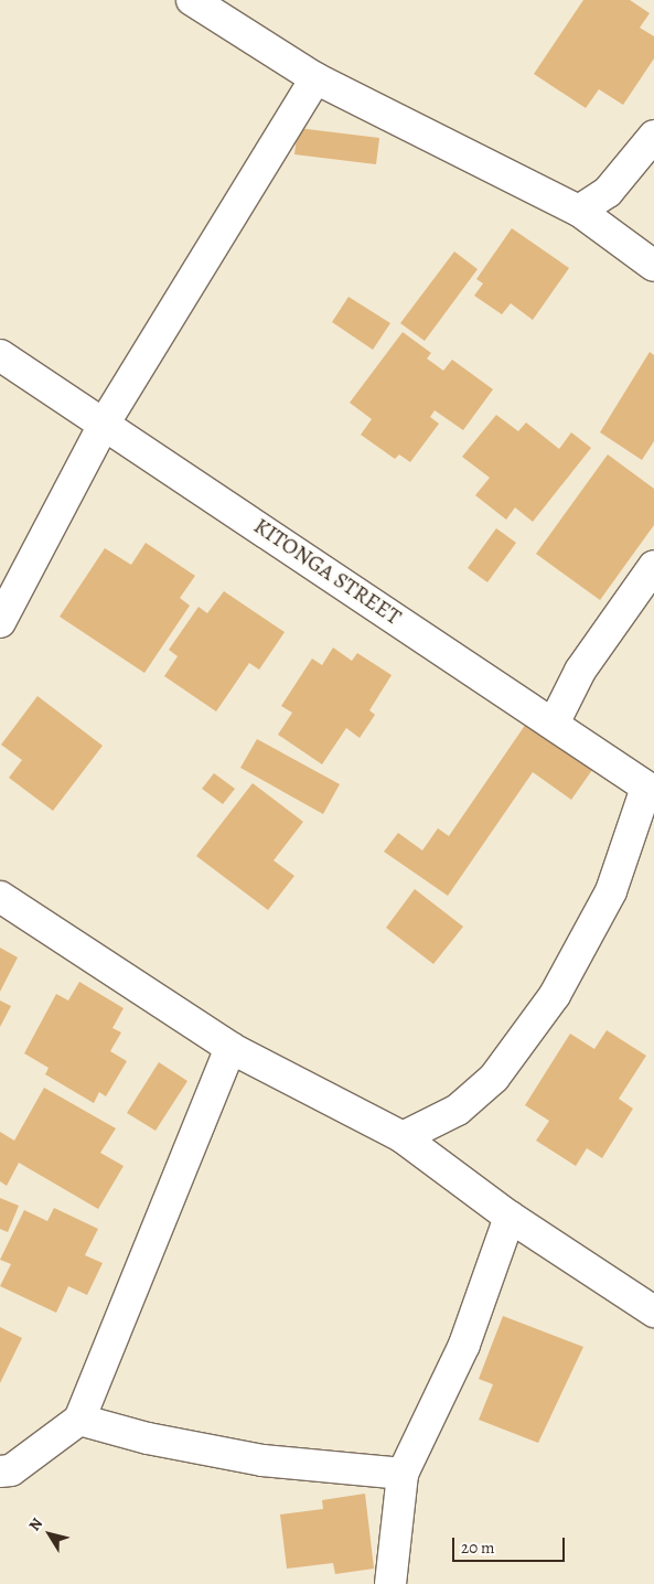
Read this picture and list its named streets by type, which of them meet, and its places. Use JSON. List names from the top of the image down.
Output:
{
  "streets": {
    "street": ["KITONGA STREET"]
  },
  "scale_bar": "20 m",
  "north": "top left"
}
